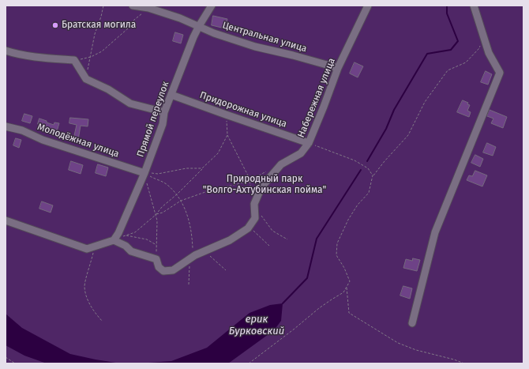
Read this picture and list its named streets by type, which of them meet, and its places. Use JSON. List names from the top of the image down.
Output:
{
  "streets": {
    "street": [
      "Центральная улица",
      "Набережная улица",
      "Придорожная улица",
      "Прямой переулок",
      "Молодёжная улица"
    ]
  },
  "crossings": [
    ["Центральная улица", "Набережная улица"],
    ["Центральная улица", "Прямой переулок"],
    ["Набережная улица", "Придорожная улица"],
    ["Придорожная улица", "Прямой переулок"],
    ["Прямой переулок", "Молодёжная улица"]
  ],
  "water": ["ерик Бурковский"],
  "parks": ["Природный парк \"Волго-Ахтубинская пойма\""],
  "places": ["Братская могила"]
}
